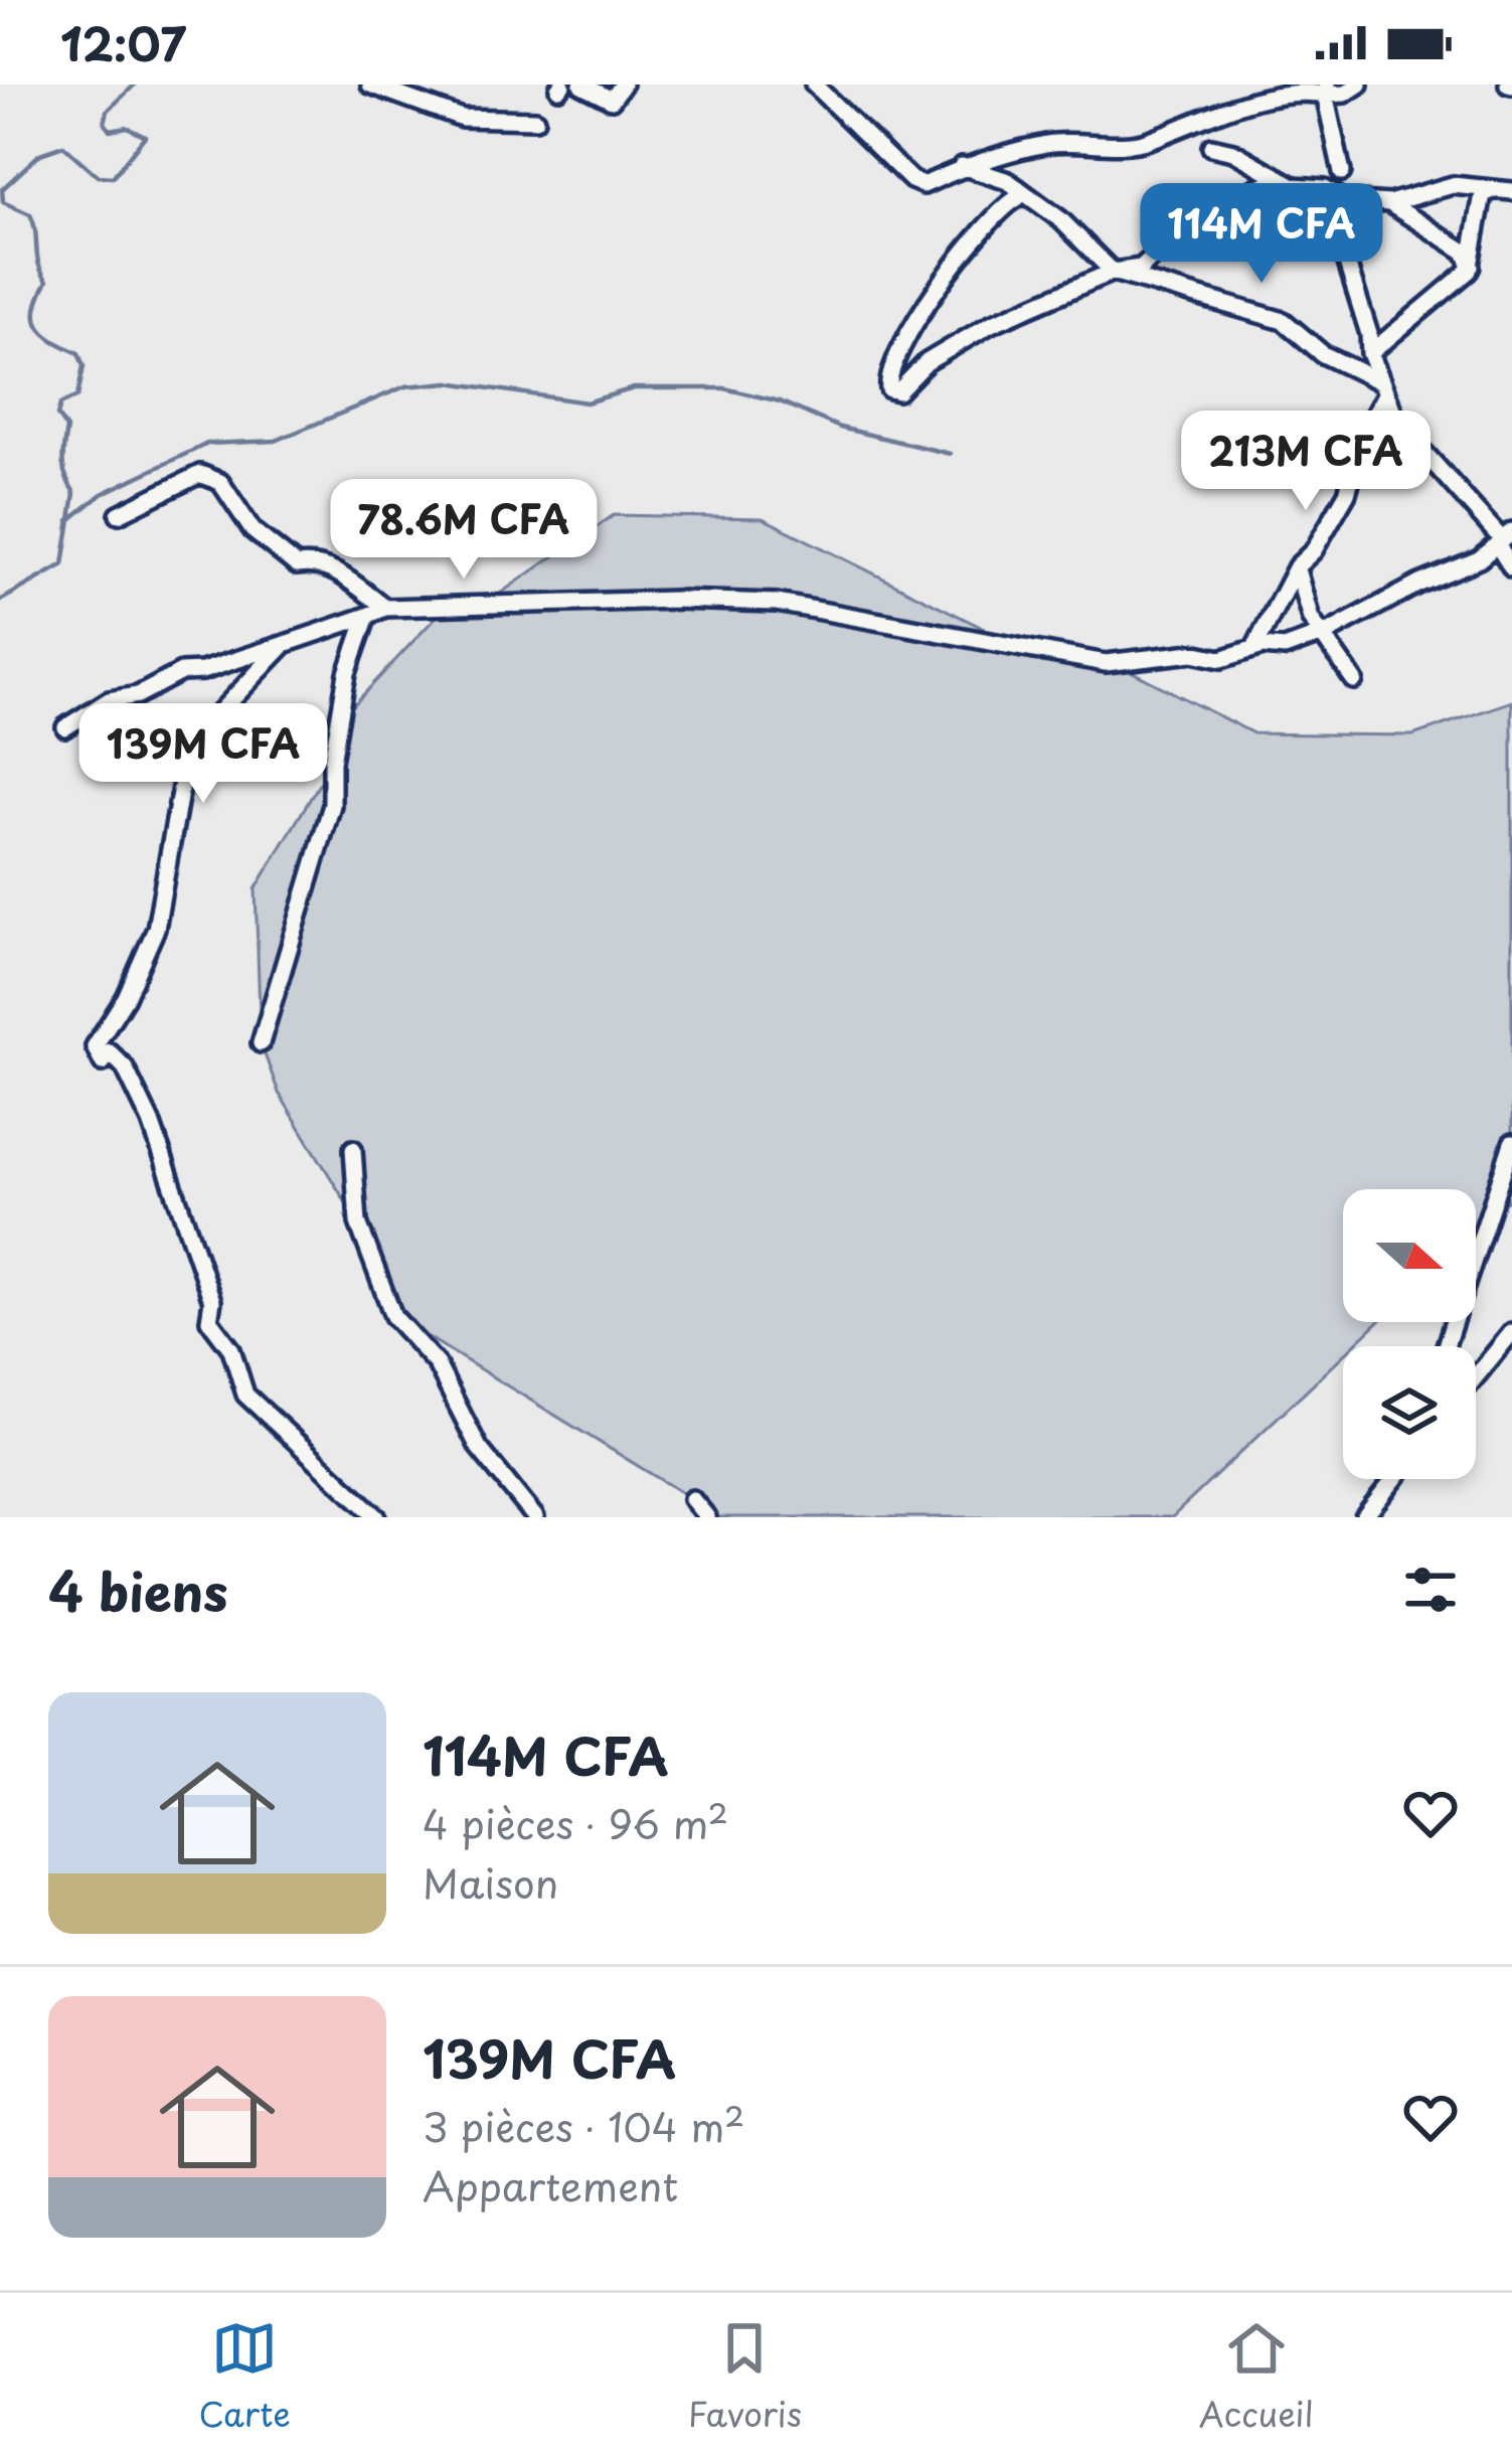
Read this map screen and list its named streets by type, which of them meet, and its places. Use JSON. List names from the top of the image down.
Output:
{
  "north": "right",
  "page": {
    "status": "12:07",
    "price": [
      "114M CFA",
      "213M CFA",
      "78.6M CFA",
      "139M CFA"
    ],
    "heading": "4 biens",
    "list": [
      {
        "name": "114M CFA",
        "note": "4 pièces · 96 m² · Maison"
      },
      {
        "name": "139M CFA",
        "note": "3 pièces · 104 m² · Appartement"
      }
    ],
    "tabs": ["Carte", "Favoris", "Accueil"]
  }
}
